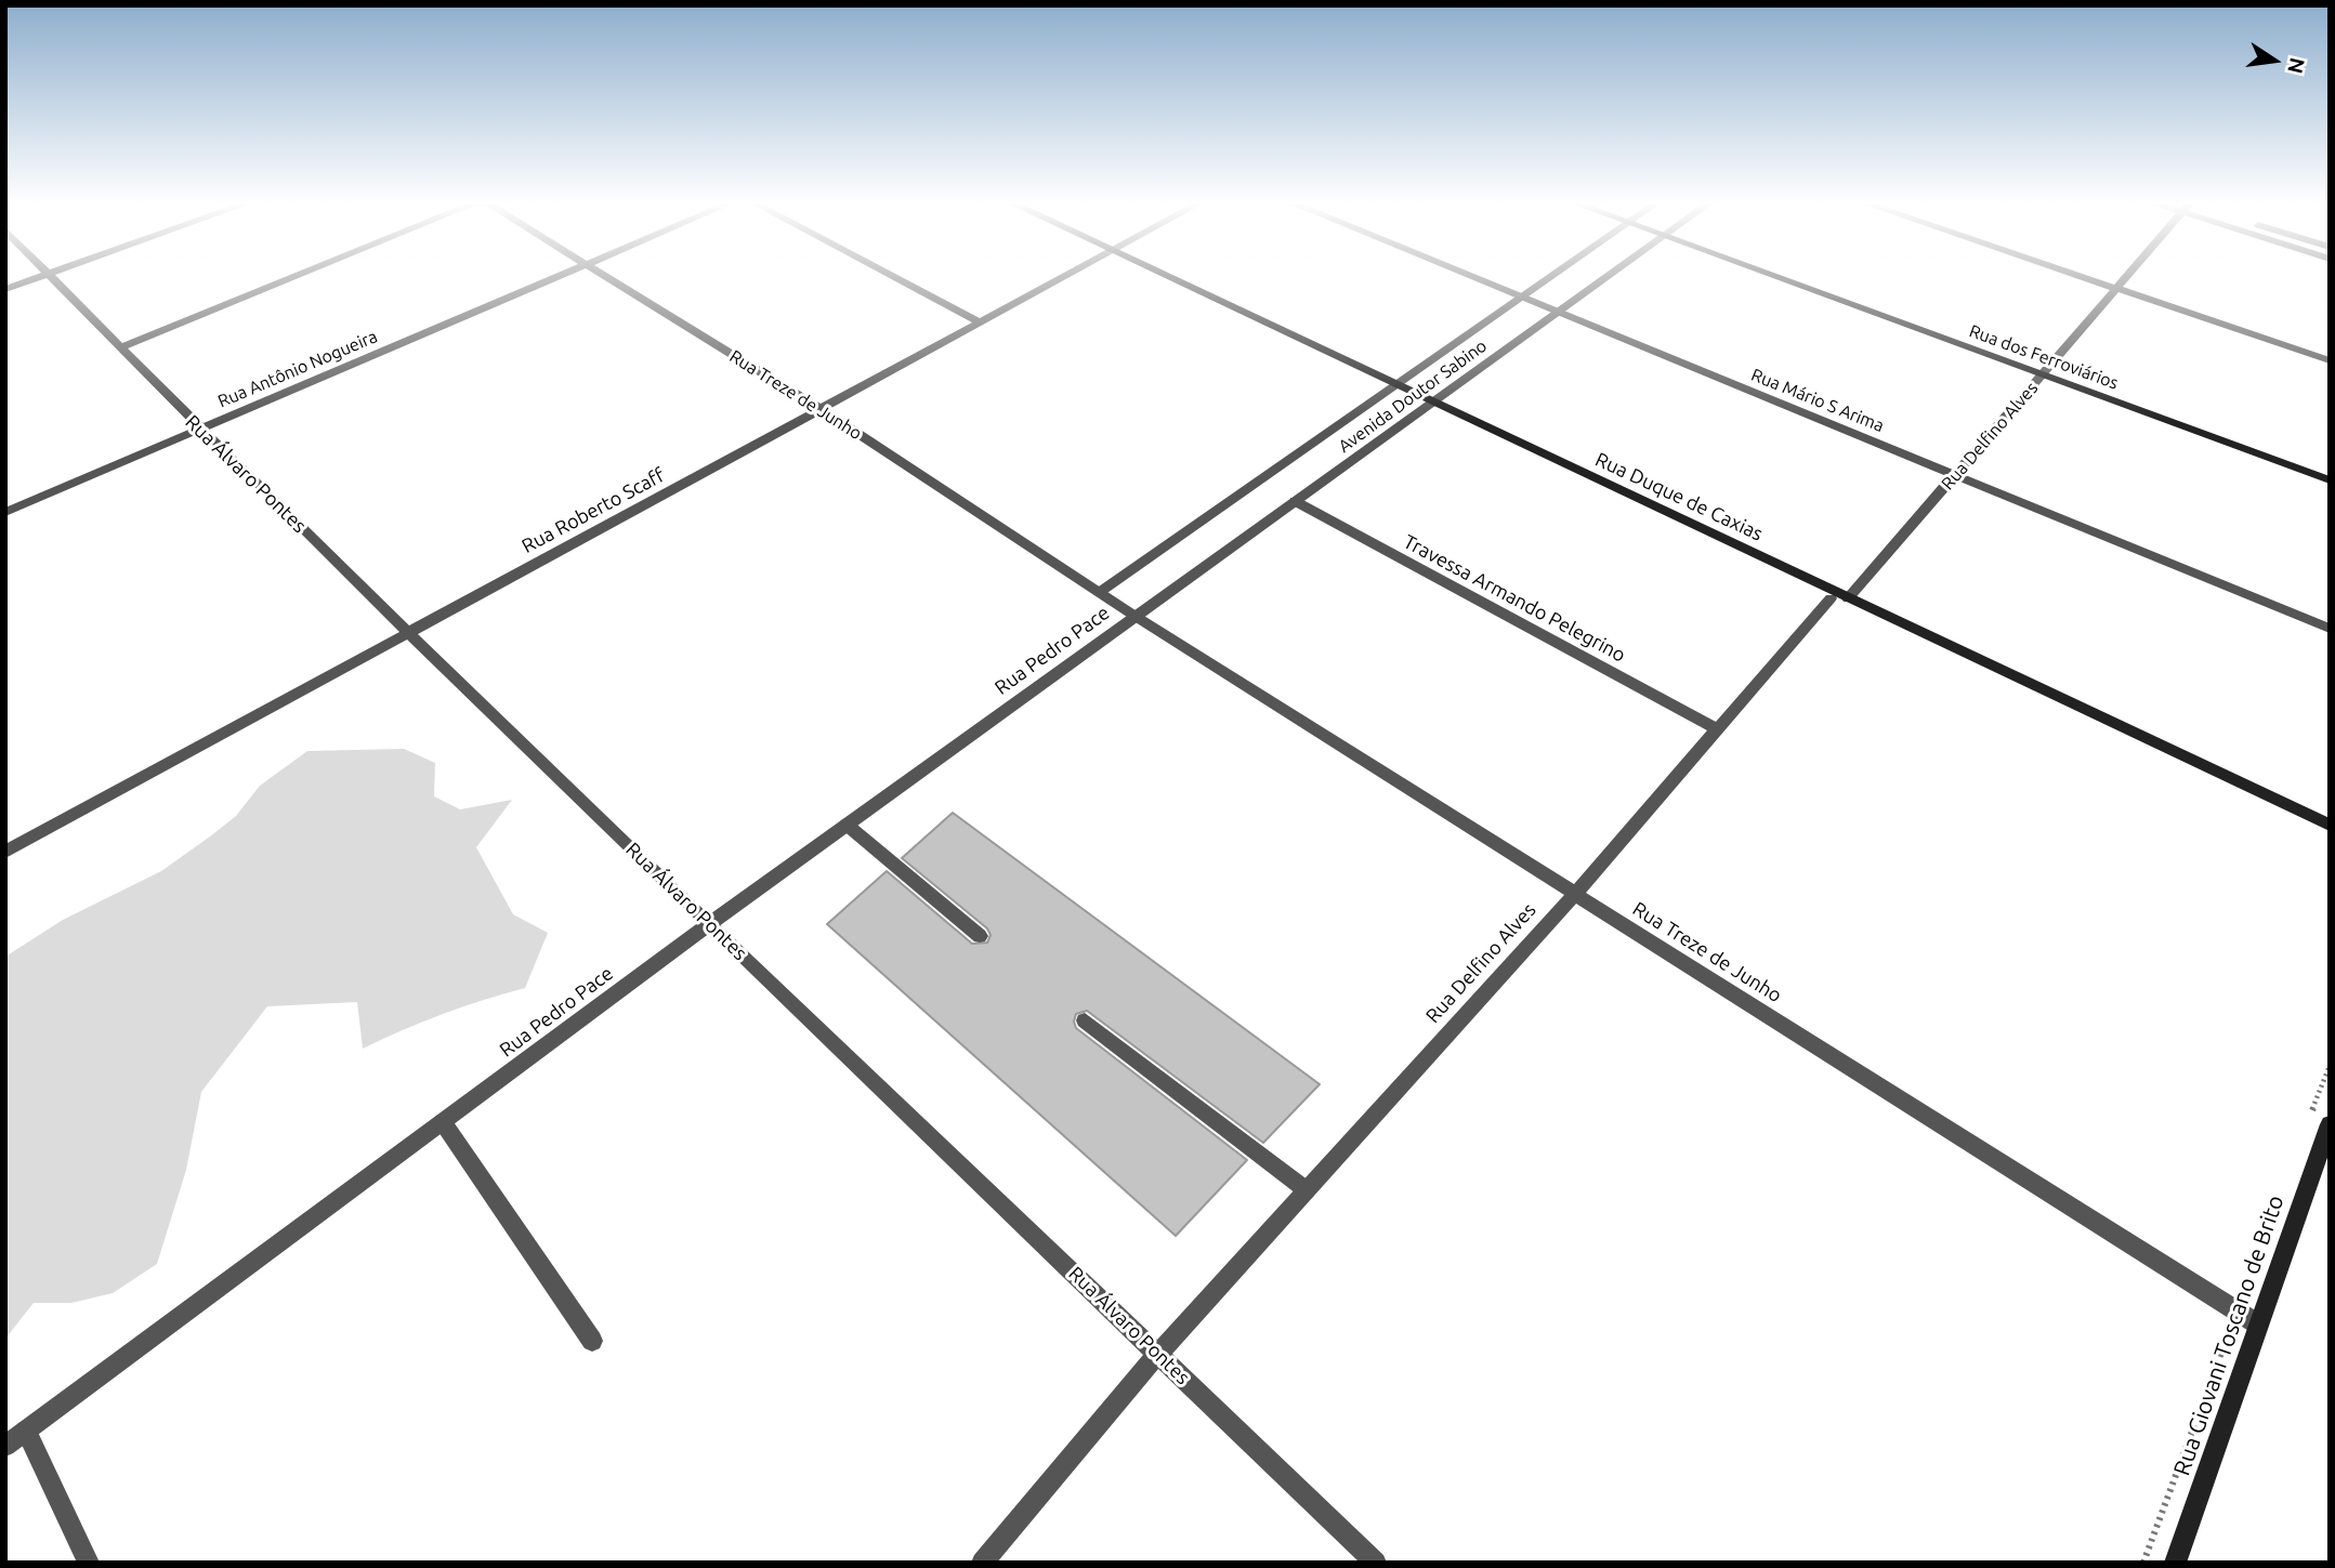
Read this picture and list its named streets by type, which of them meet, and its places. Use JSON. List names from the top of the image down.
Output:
{
  "streets": {
    "main road": ["Rua dos Ferroviários", "Rua Duque de Caxias", "Rua Giovani Toscano de Brito"],
    "street": [
      "Rua Antônio Nogueira",
      "Rua Treze de Junho",
      "Avenida Doutor Sabino",
      "Rua Mário S Arima",
      "Rua Delfino Alves",
      "Rua Álvaro Pontes",
      "Rua Roberto Scaff",
      "Travessa Armando Pelegrino",
      "Rua Pedro Pace"
    ]
  },
  "crossings": [
    ["Rua dos Ferroviários", "Rua Delfino Alves"],
    ["Rua Antônio Nogueira", "Rua Álvaro Pontes"],
    ["Rua Treze de Junho", "Avenida Doutor Sabino"],
    ["Rua Treze de Junho", "Rua Delfino Alves"],
    ["Rua Treze de Junho", "Rua Roberto Scaff"],
    ["Rua Treze de Junho", "Rua Pedro Pace"],
    ["Rua Treze de Junho", "Rua Giovani Toscano de Brito"],
    ["Avenida Doutor Sabino", "Rua Mário S Arima"],
    ["Avenida Doutor Sabino", "Rua Duque de Caxias"],
    ["Avenida Doutor Sabino", "Travessa Armando Pelegrino"],
    ["Avenida Doutor Sabino", "Rua Pedro Pace"],
    ["Rua Mário S Arima", "Rua Delfino Alves"],
    ["Rua Delfino Alves", "Rua Álvaro Pontes"],
    ["Rua Delfino Alves", "Rua Duque de Caxias"],
    ["Rua Delfino Alves", "Travessa Armando Pelegrino"],
    ["Rua Álvaro Pontes", "Rua Roberto Scaff"],
    ["Rua Álvaro Pontes", "Rua Pedro Pace"]
  ],
  "north": "right"
}
